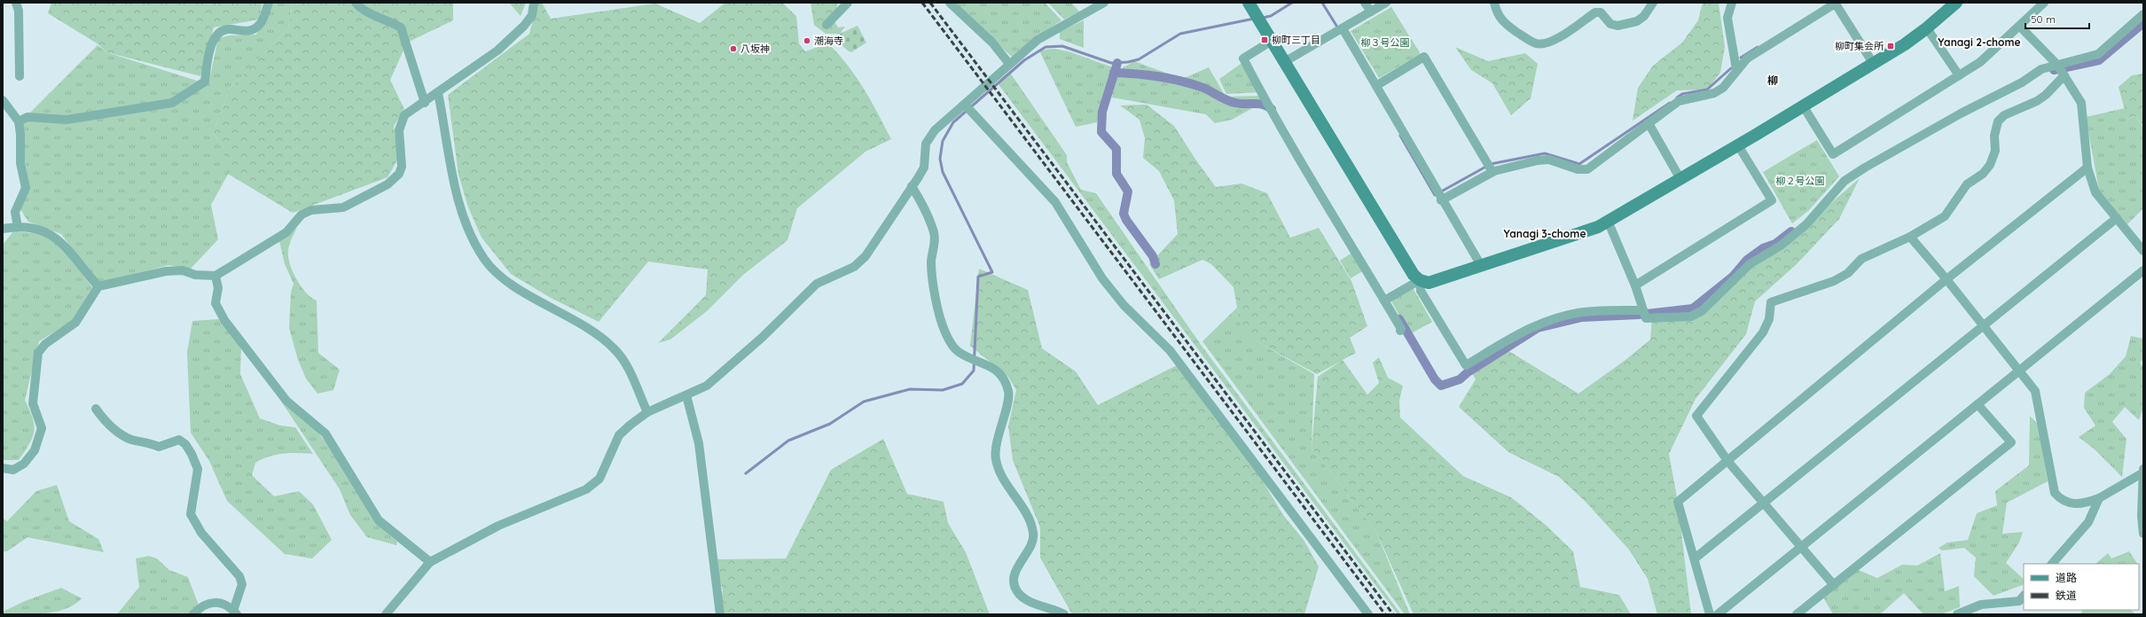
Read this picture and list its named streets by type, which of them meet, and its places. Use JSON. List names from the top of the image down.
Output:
{
  "districts": ["Yanagi 2-chome", "柳", "Yanagi 3-chome"],
  "parks": ["柳３号公園", "柳２号公園"],
  "places": {
    "transit": ["柳町三丁目", "柳町集会所"],
    "other": ["潮海寺", "八坂神"]
  },
  "legend": ["道路", "鉄道"],
  "scale_bar": "50 m"
}
